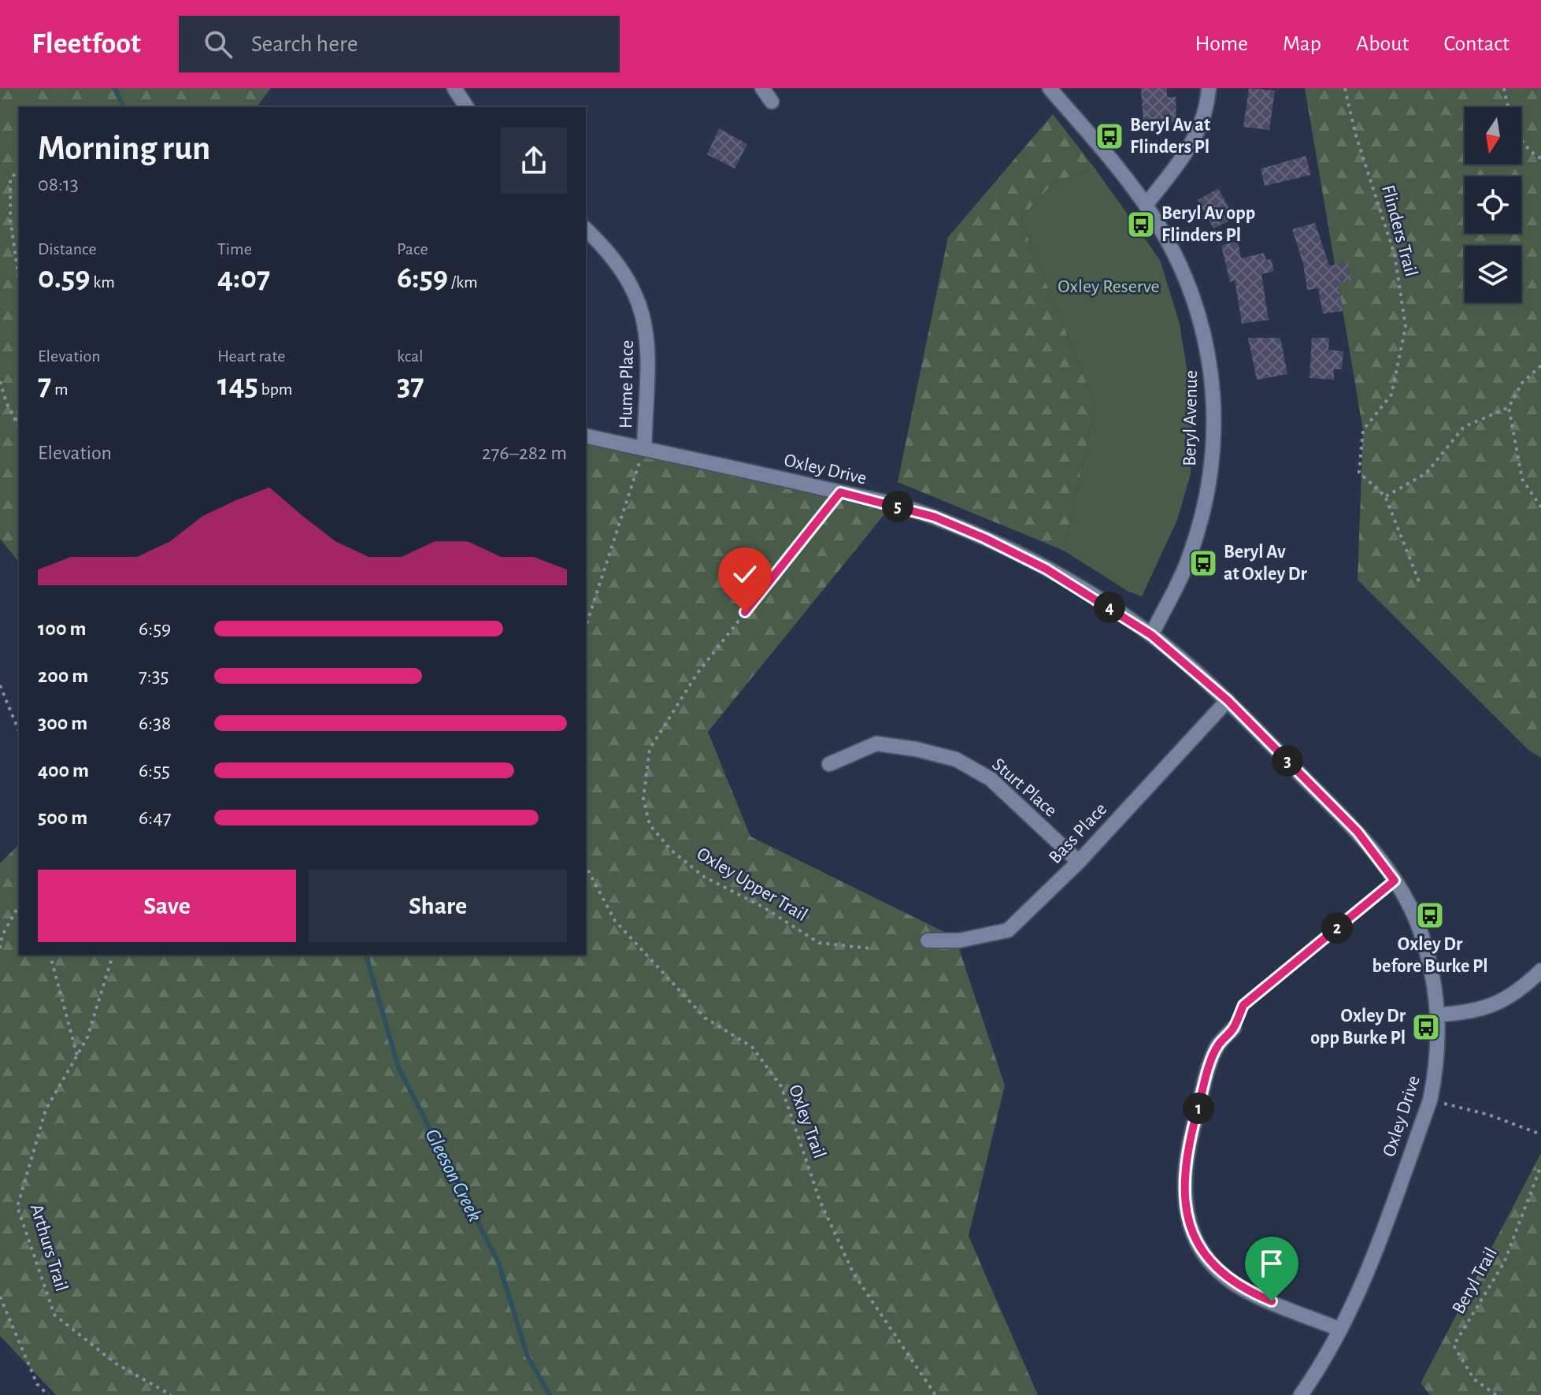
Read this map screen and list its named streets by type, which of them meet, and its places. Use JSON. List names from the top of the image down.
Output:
{
  "streets": {
    "street": [
      "Hume Place",
      "Beryl Avenue",
      "Oxley Drive",
      "Sturt Place",
      "Bass Place"
    ],
    "path": [
      "Flinders Trail",
      "Oxley Upper Trail",
      "Oxley Trail",
      "Arthurs Trail",
      "Beryl Trail"
    ]
  },
  "crossings": [
    ["Hume Place", "Oxley Drive"],
    ["Beryl Avenue", "Oxley Drive"],
    ["Oxley Drive", "Bass Place"],
    ["Oxley Drive", "Oxley Upper Trail"],
    ["Sturt Place", "Bass Place"]
  ],
  "water": ["Gleeson Creek"],
  "parks": ["Oxley Reserve"],
  "places": {
    "bus stop": [
      "Beryl Av at Flinders Pl",
      "Beryl Av opp Flinders Pl",
      "Beryl Av at Oxley Dr",
      "Oxley Dr before Burke Pl",
      "Oxley Dr opp Burke Pl"
    ]
  },
  "north": "bottom",
  "page": {
    "header": "Fleetfoot",
    "search": "Search here",
    "nav": [
      "Home",
      "Map",
      "About",
      "Contact"
    ],
    "heading": ["Morning run", "08:13"],
    "stats": [
      ["Distance", "0.59 km"],
      ["Time", "4:07"],
      ["Pace", "6:59 /km"],
      ["Elevation", "7 m"],
      ["Heart rate", "145 bpm"],
      ["kcal", "37"]
    ],
    "chart": ["Elevation", "276–282 m"],
    "pins": [
      "5",
      "4",
      "3",
      "2",
      "1"
    ],
    "list": [
      {
        "name": "100 m",
        "note": "6:59"
      },
      {
        "name": "200 m",
        "note": "7:35"
      },
      {
        "name": "300 m",
        "note": "6:38"
      },
      {
        "name": "400 m",
        "note": "6:55"
      },
      {
        "name": "500 m",
        "note": "6:47"
      }
    ],
    "buttons": ["Save", "Share"]
  }
}
